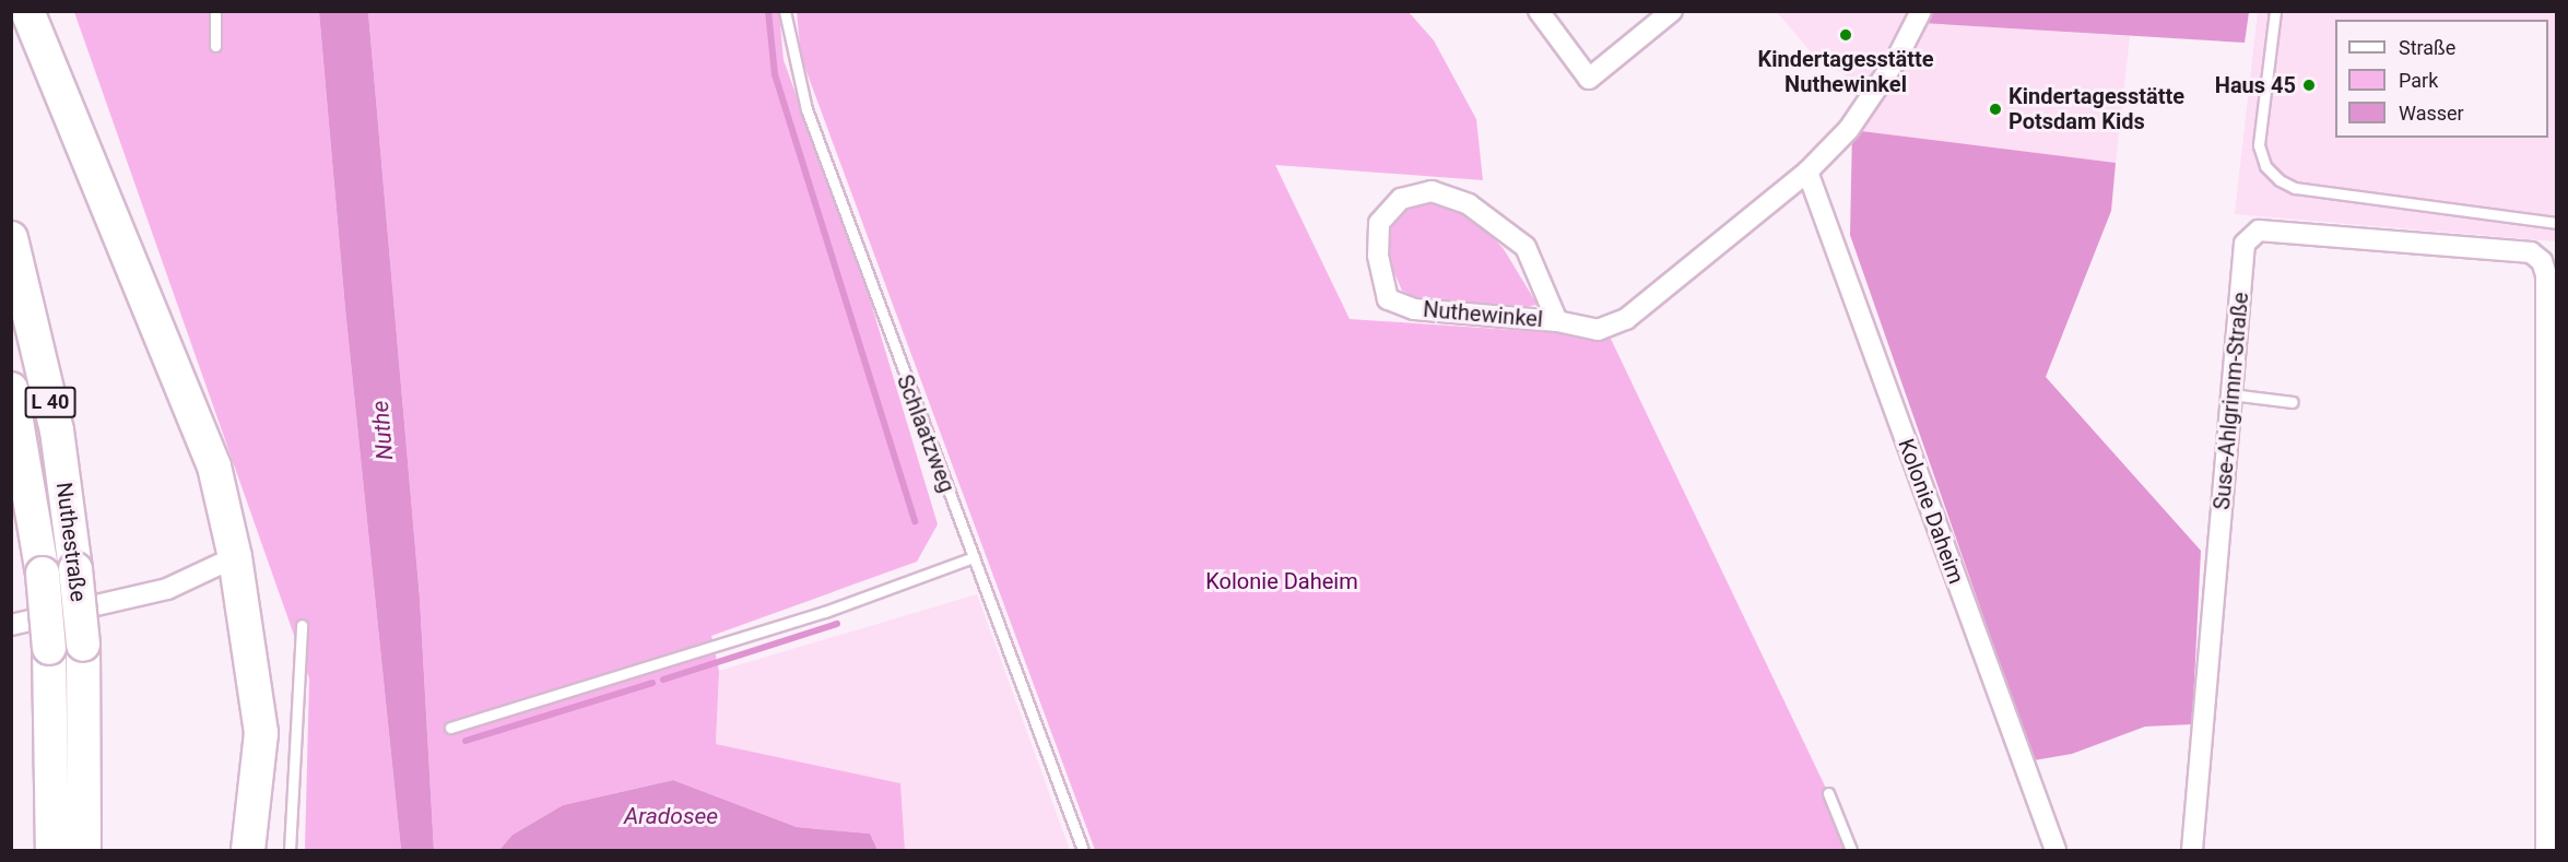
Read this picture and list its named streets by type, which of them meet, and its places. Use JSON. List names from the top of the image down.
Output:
{
  "streets": {
    "highway": ["L 40", "Nuthestraße"],
    "street": ["Nuthewinkel", "Suse-Ahlgrimm-Straße", "Kolonie Daheim"],
    "lane": ["Schlaatzweg"]
  },
  "crossings": [
    ["Nuthewinkel", "Kolonie Daheim"]
  ],
  "water": ["Nuthe", "Aradosee"],
  "parks": ["Kolonie Daheim"],
  "places": ["Kindertagesstätte Nuthewinkel", "Haus 45", "Kindertagesstätte Potsdam Kids"],
  "legend": ["Straße", "Park", "Wasser"]
}
